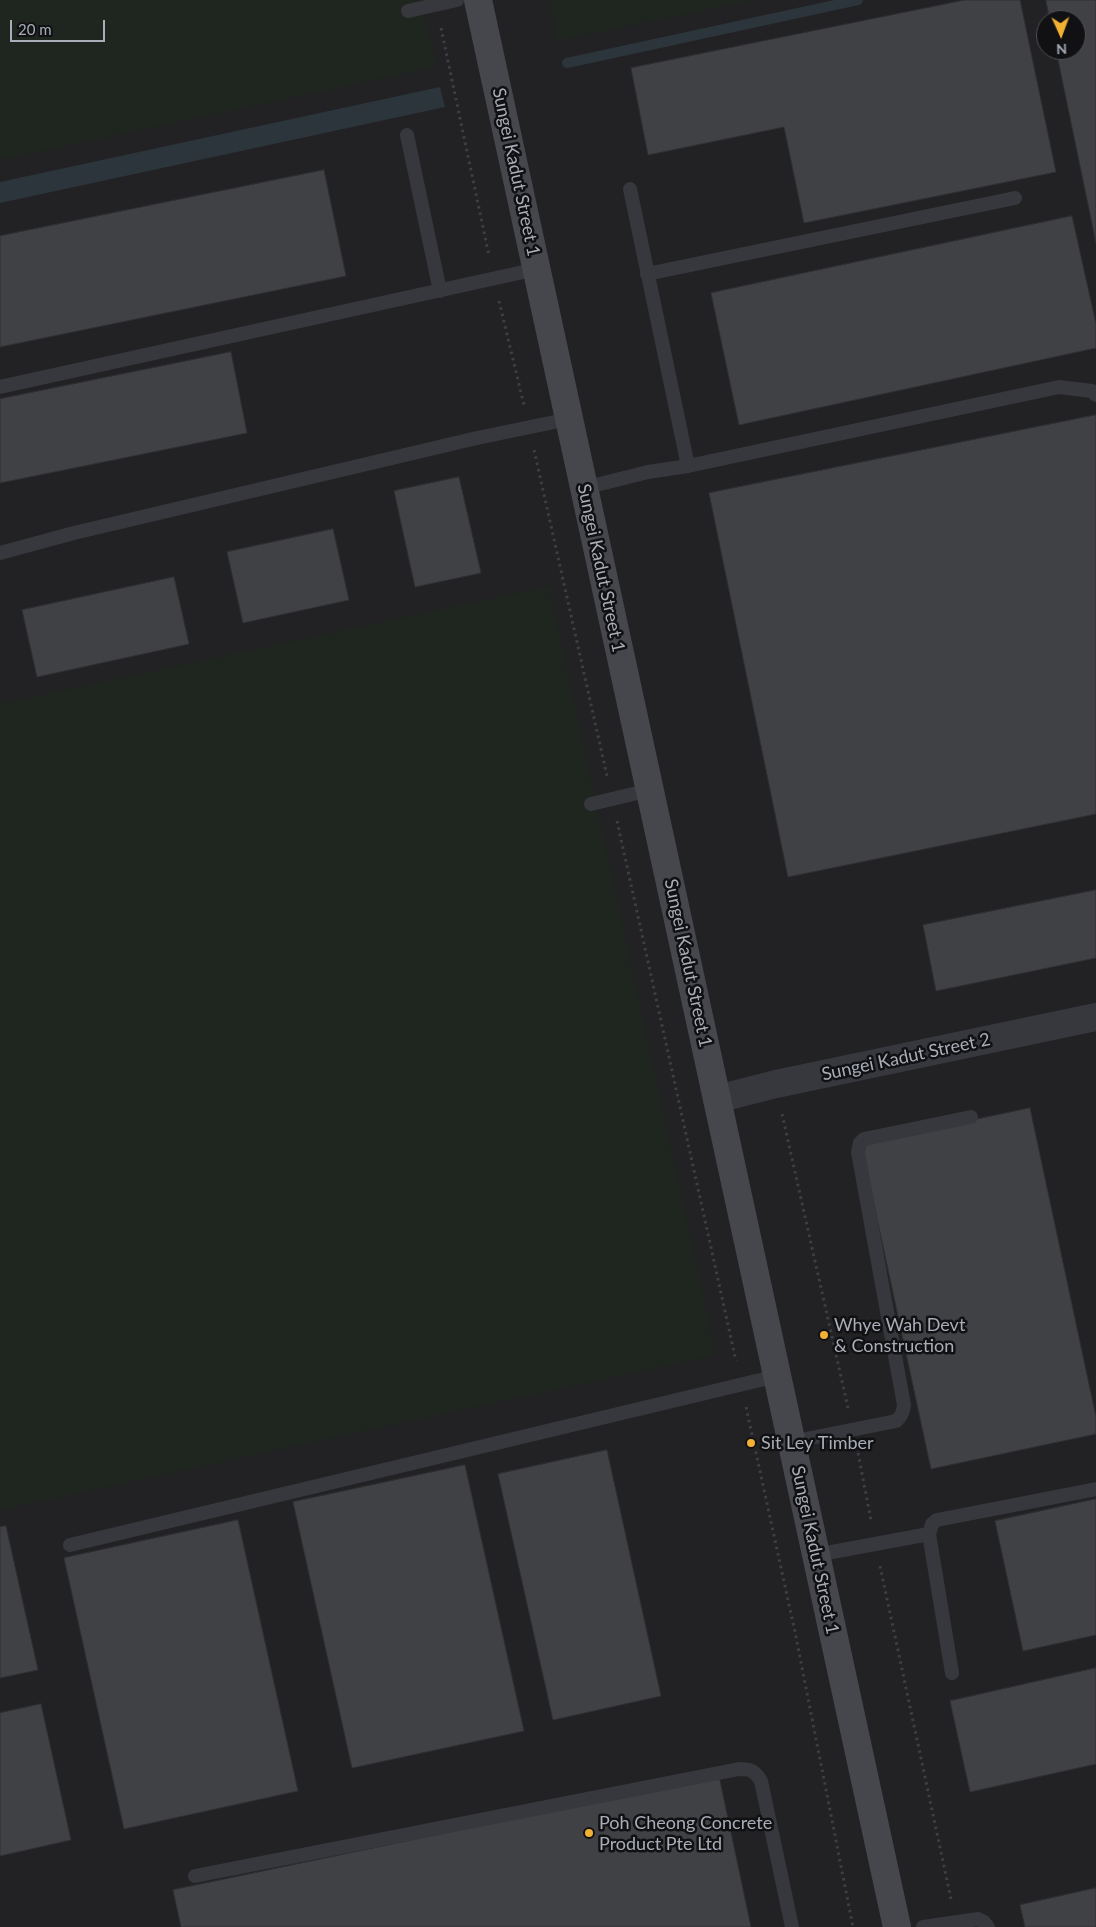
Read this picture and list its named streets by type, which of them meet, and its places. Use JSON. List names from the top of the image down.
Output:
{
  "streets": {
    "street": ["Sungei Kadut Street 1", "Sungei Kadut Street 2"]
  },
  "crossings": [
    ["Sungei Kadut Street 1", "Sungei Kadut Street 2"]
  ],
  "places": ["Whye Wah Devt & Construction", "Sit Ley Timber", "Poh Cheong Concrete Product Pte Ltd"],
  "scale_bar": "20 m",
  "north": "bottom"
}
